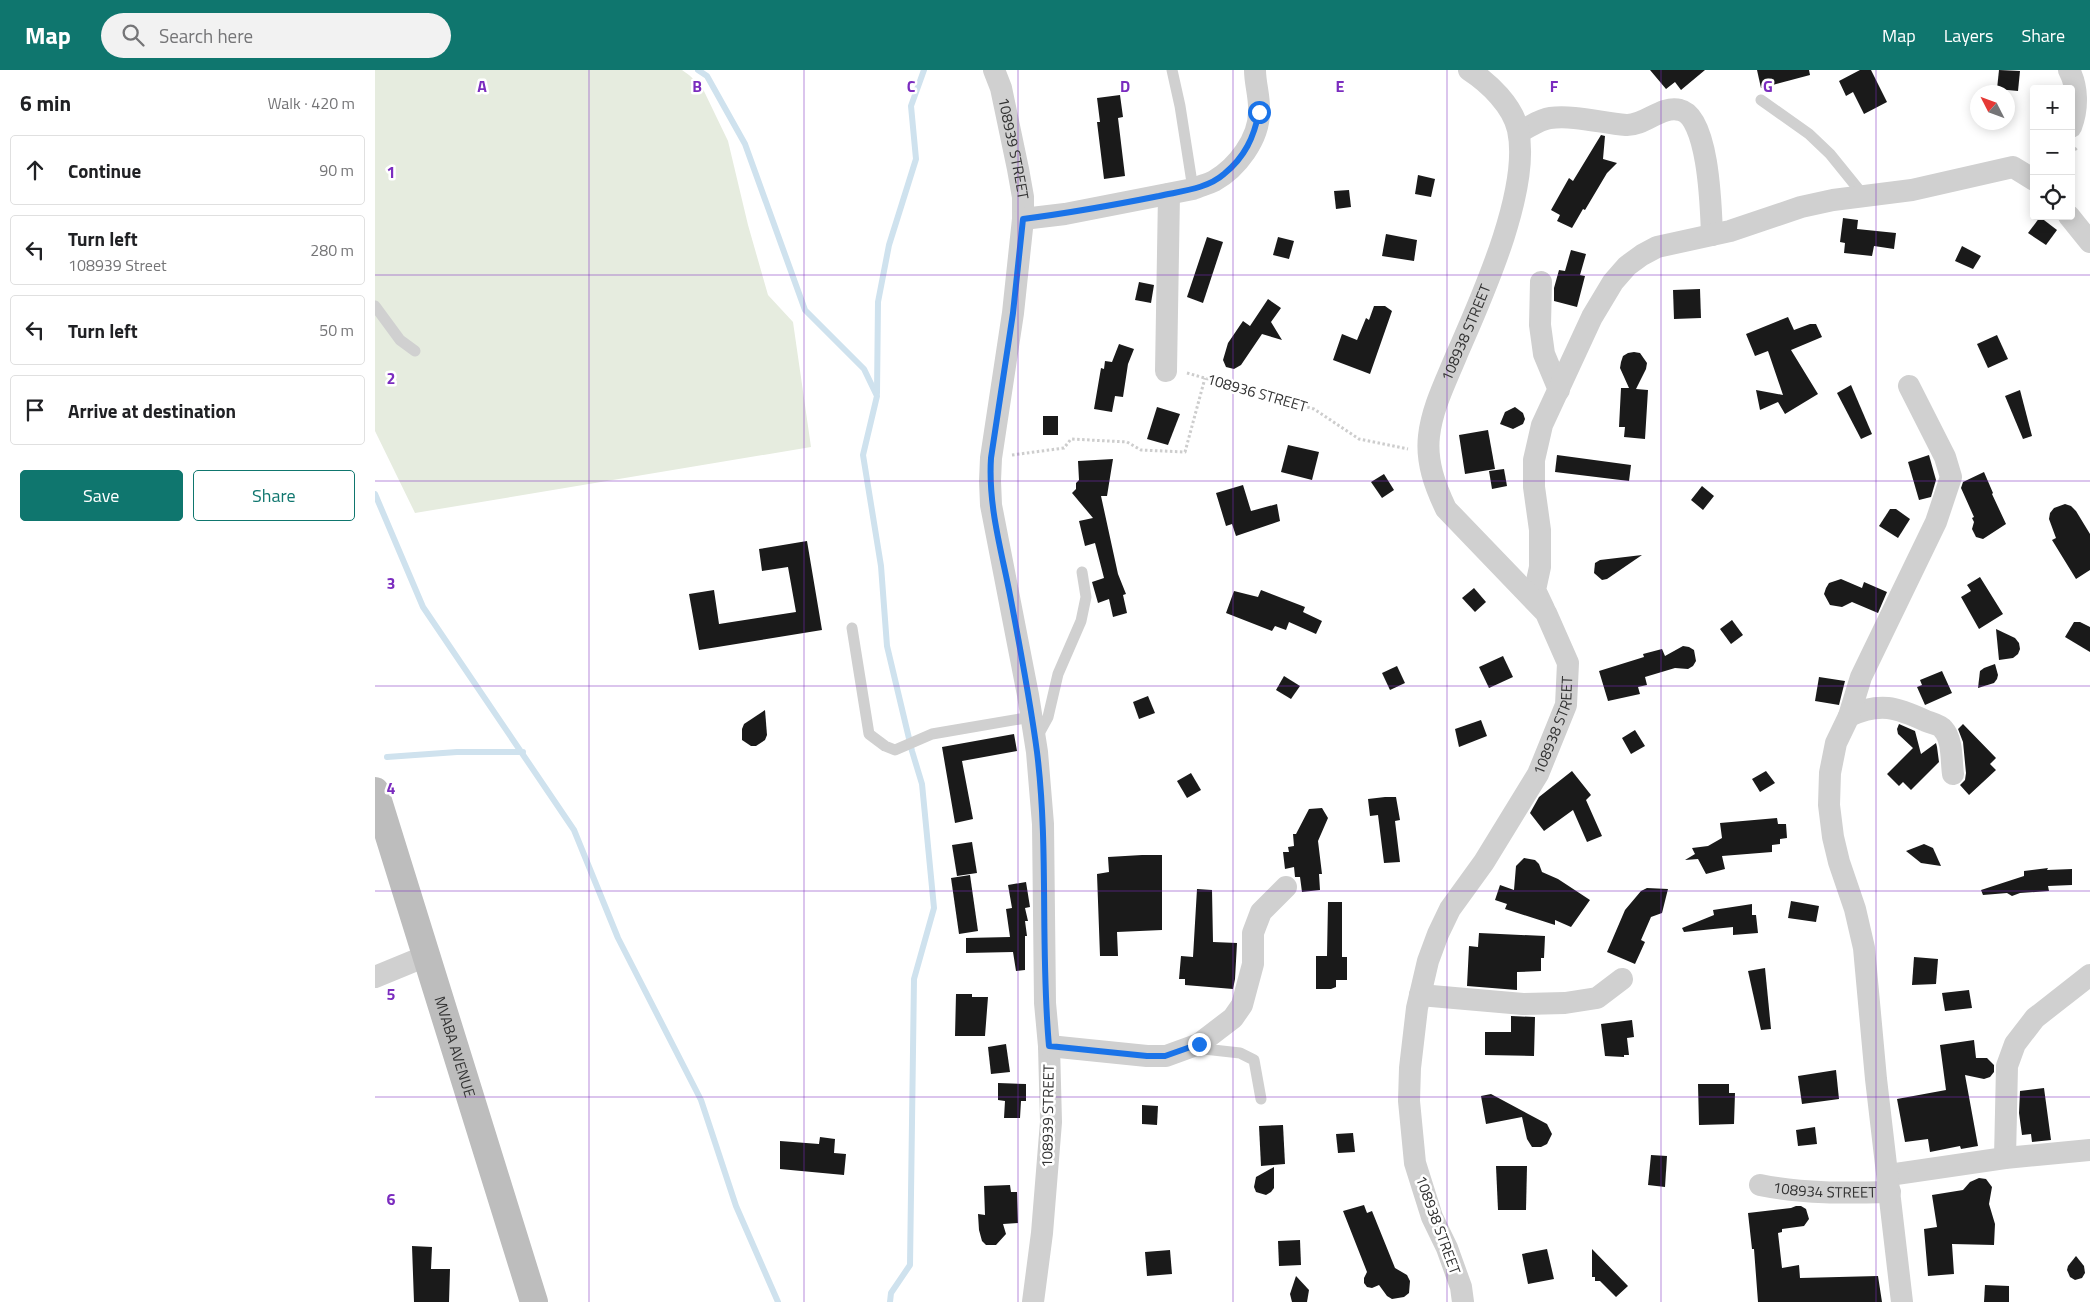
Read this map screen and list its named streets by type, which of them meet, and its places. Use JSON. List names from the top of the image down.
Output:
{
  "streets": {
    "street": [
      "108939 STREET",
      "108938 STREET",
      "MVABA AVENUE",
      "108934 STREET"
    ],
    "path": ["108936 STREET"]
  },
  "crossings": [
    ["108938 STREET", "108936 STREET"]
  ],
  "north": "top left",
  "page": {
    "header": "Map",
    "search": "Search here",
    "nav": ["Map", "Layers", "Share"],
    "heading": ["6 min", "Walk · 420 m"],
    "map_buttons": ["+", "−"],
    "list": [
      ["Continue", "90 m"],
      ["Turn left", "108939 Street", "280 m"],
      ["Turn left", "50 m"],
      "Arrive at destination"
    ],
    "buttons": ["Save", "Share"]
  },
  "grid": {
    "columns": [
      "A",
      "B",
      "C",
      "D",
      "E",
      "F",
      "G"
    ],
    "rows": [
      "1",
      "2",
      "3",
      "4",
      "5",
      "6"
    ]
  }
}
